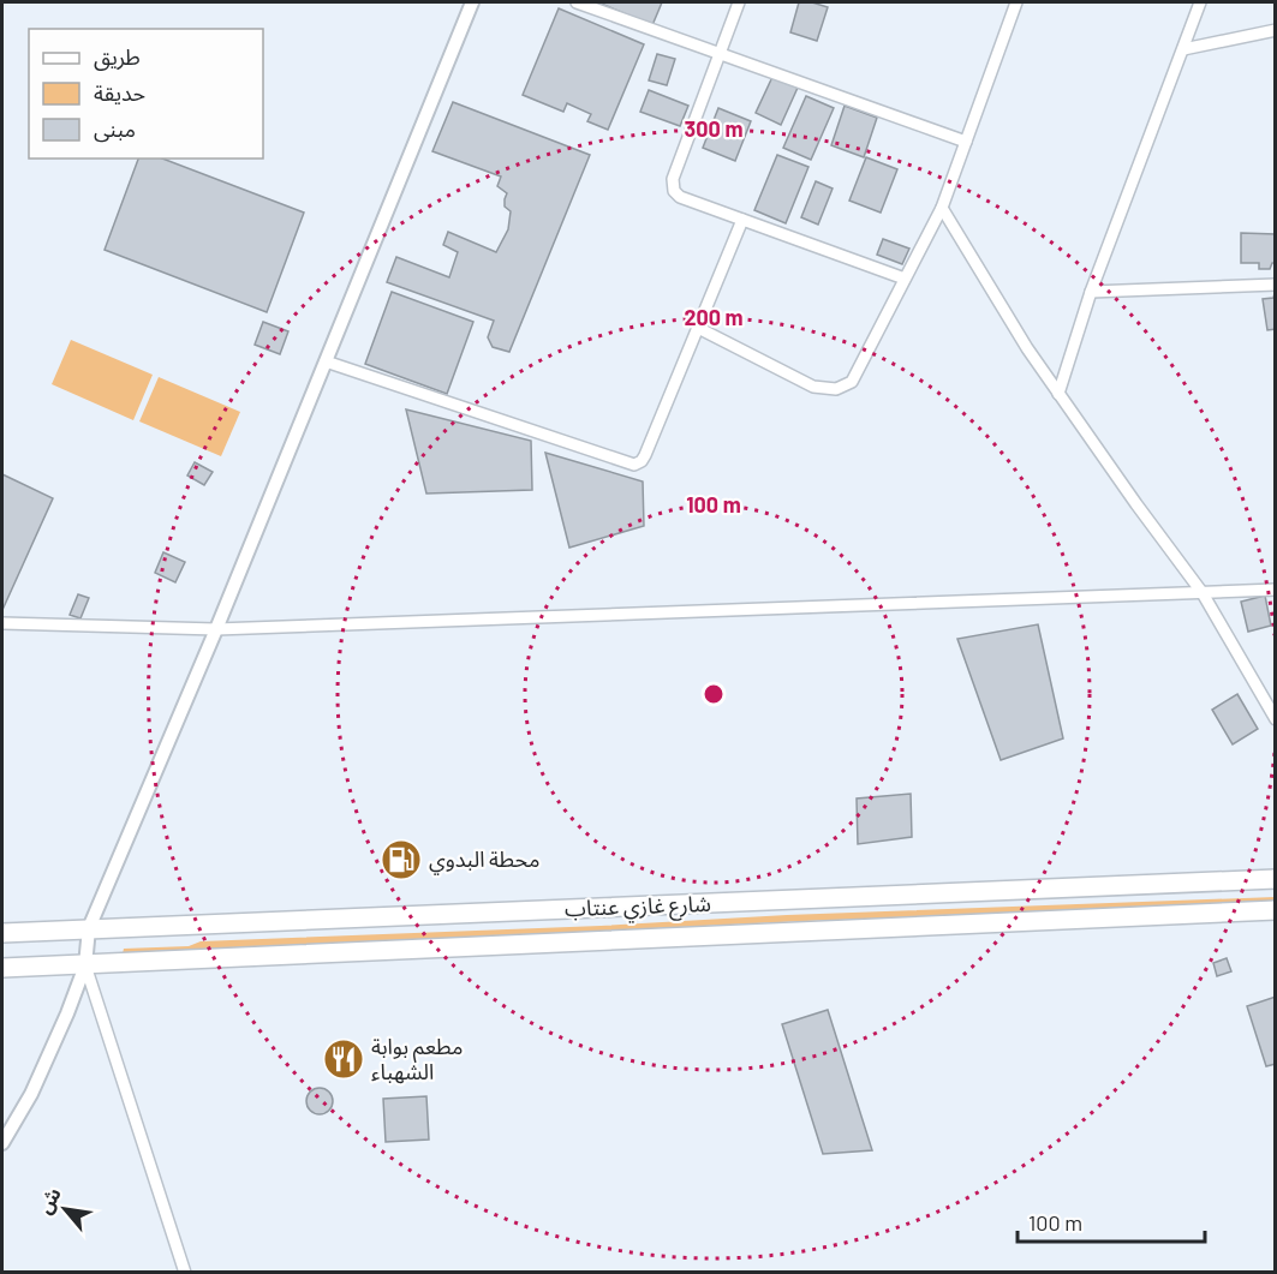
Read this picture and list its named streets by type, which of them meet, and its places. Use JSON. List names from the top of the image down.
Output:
{
  "streets": {
    "highway": ["شارع غازي عنتاب"]
  },
  "places": {
    "fuel station": ["محطة البدوي"],
    "restaurant": ["مطعم بوابة الشهباء"]
  },
  "legend": ["طريق", "حديقة", "مبنى"],
  "scale_bar": "100 m",
  "north": "top left",
  "rings": ["300 m", "200 m", "100 m"]
}
